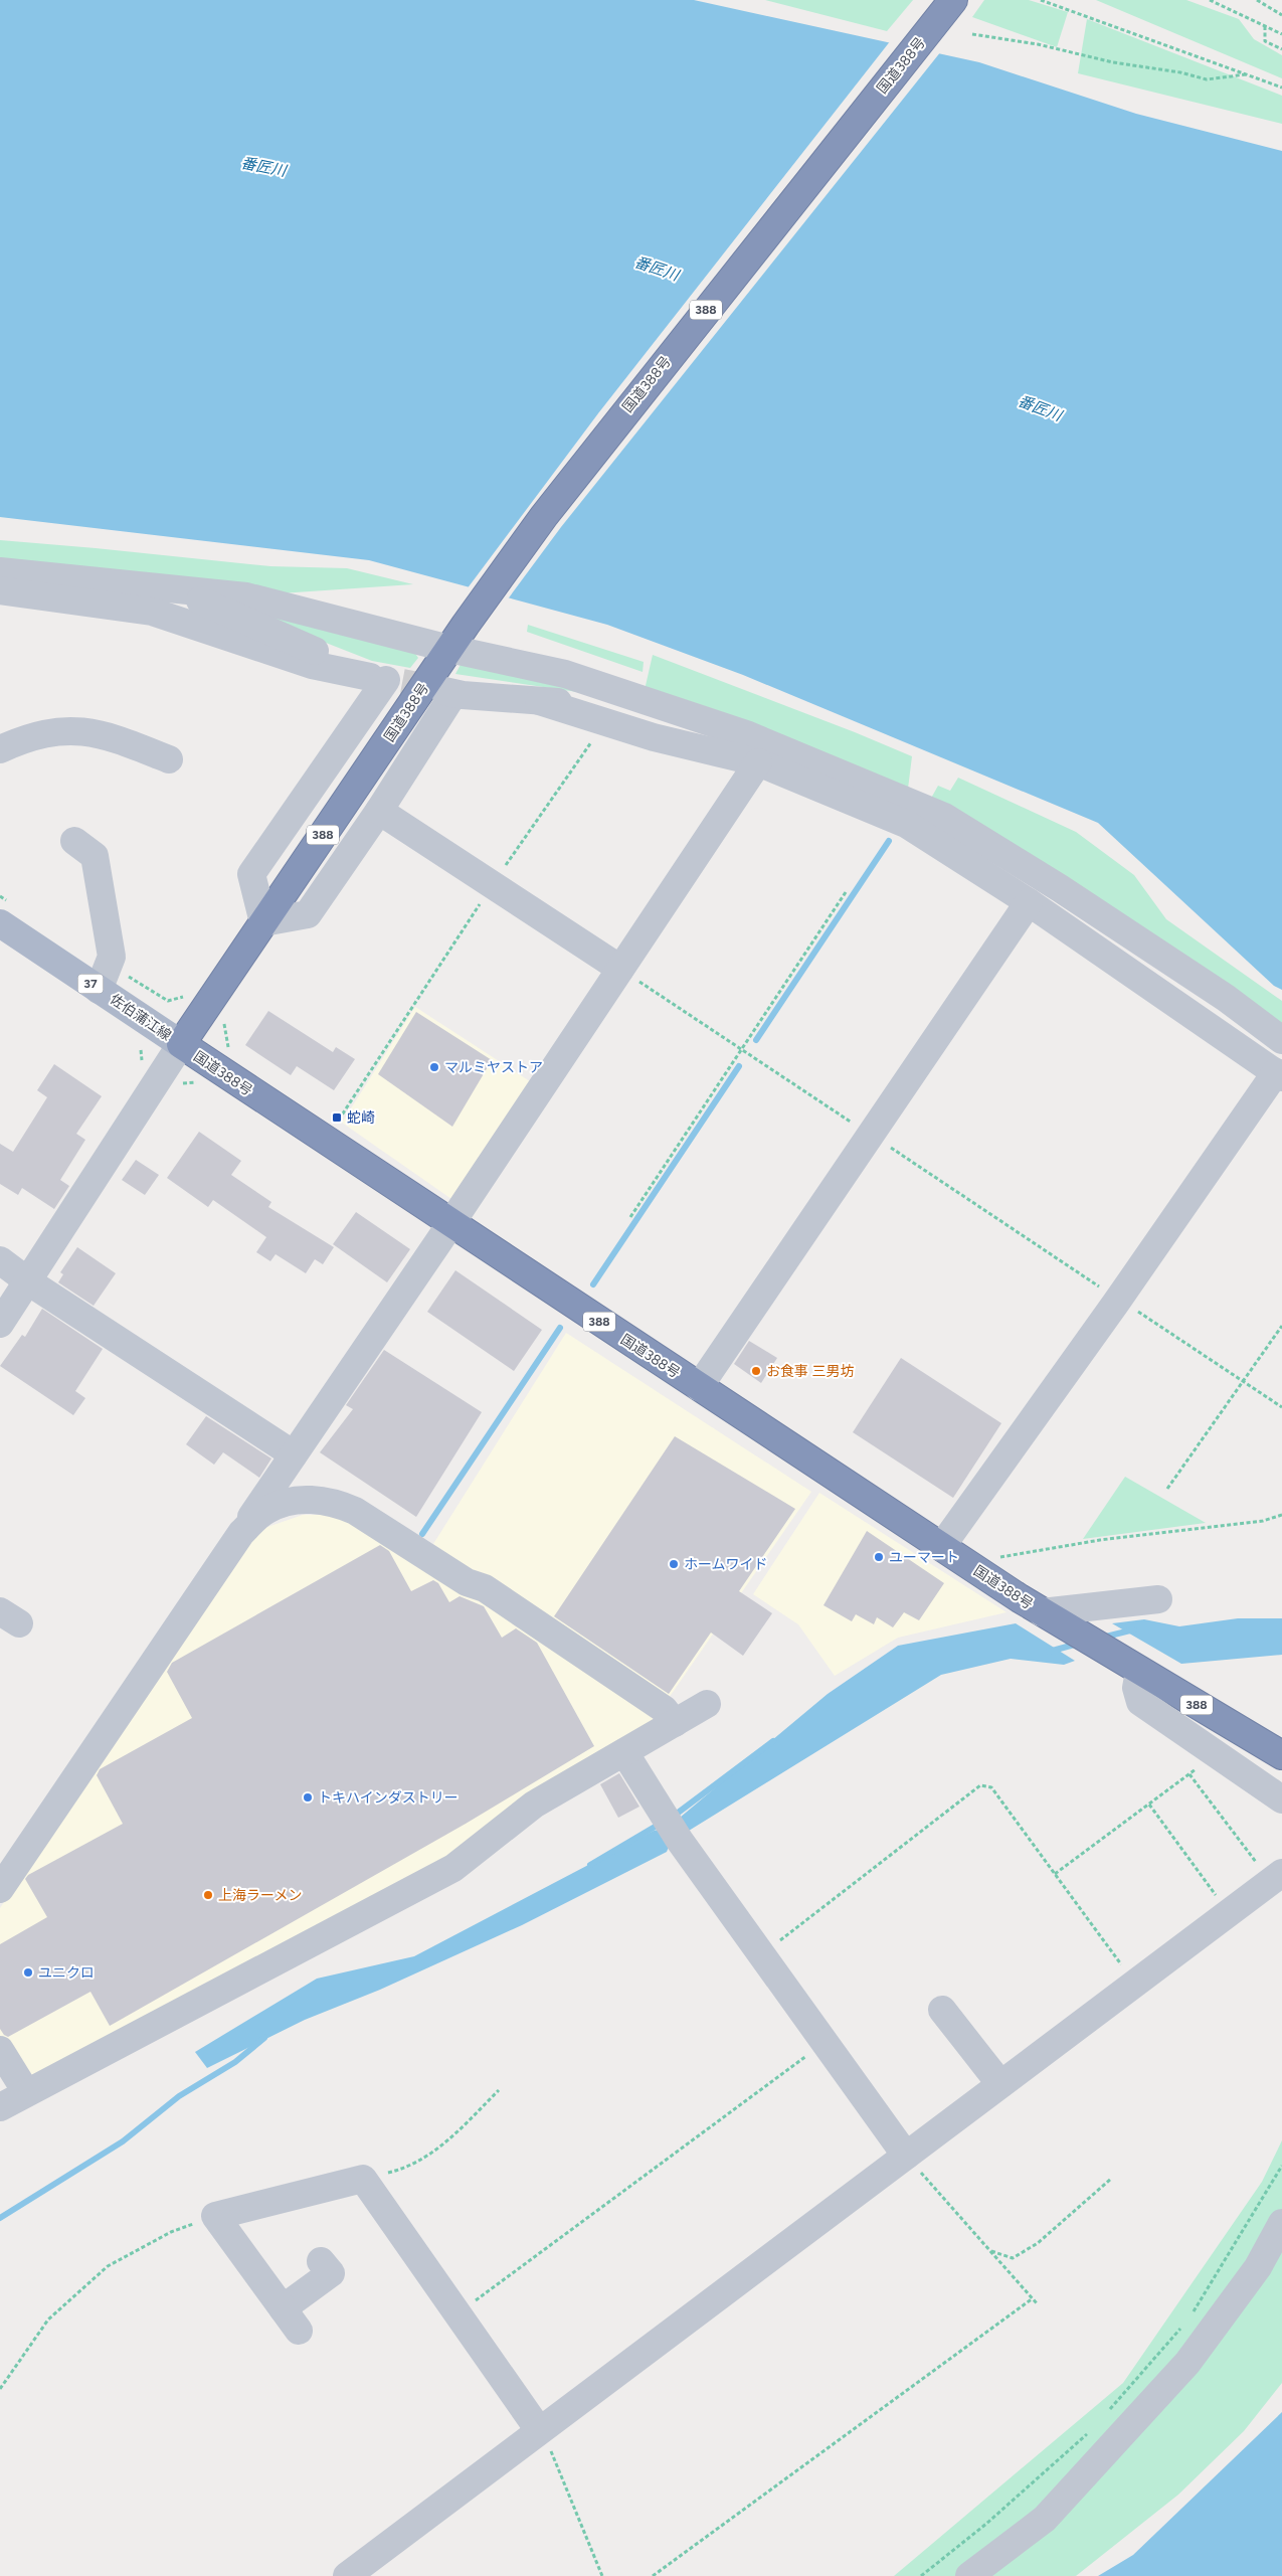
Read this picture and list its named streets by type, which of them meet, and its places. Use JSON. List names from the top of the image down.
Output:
{
  "streets": {
    "highway": ["国道388号", "388"],
    "main road": ["37", "佐伯蒲江線"]
  },
  "crossings": [
    ["国道388号", "佐伯蒲江線"]
  ],
  "water": ["番匠川"],
  "places": {
    "other": [
      "マルミヤストア",
      "お食事 三男坊",
      "ユーマート",
      "ホームワイド",
      "トキハインダストリー",
      "上海ラーメン",
      "ユニクロ"
    ],
    "transit": ["蛇崎"]
  }
}
